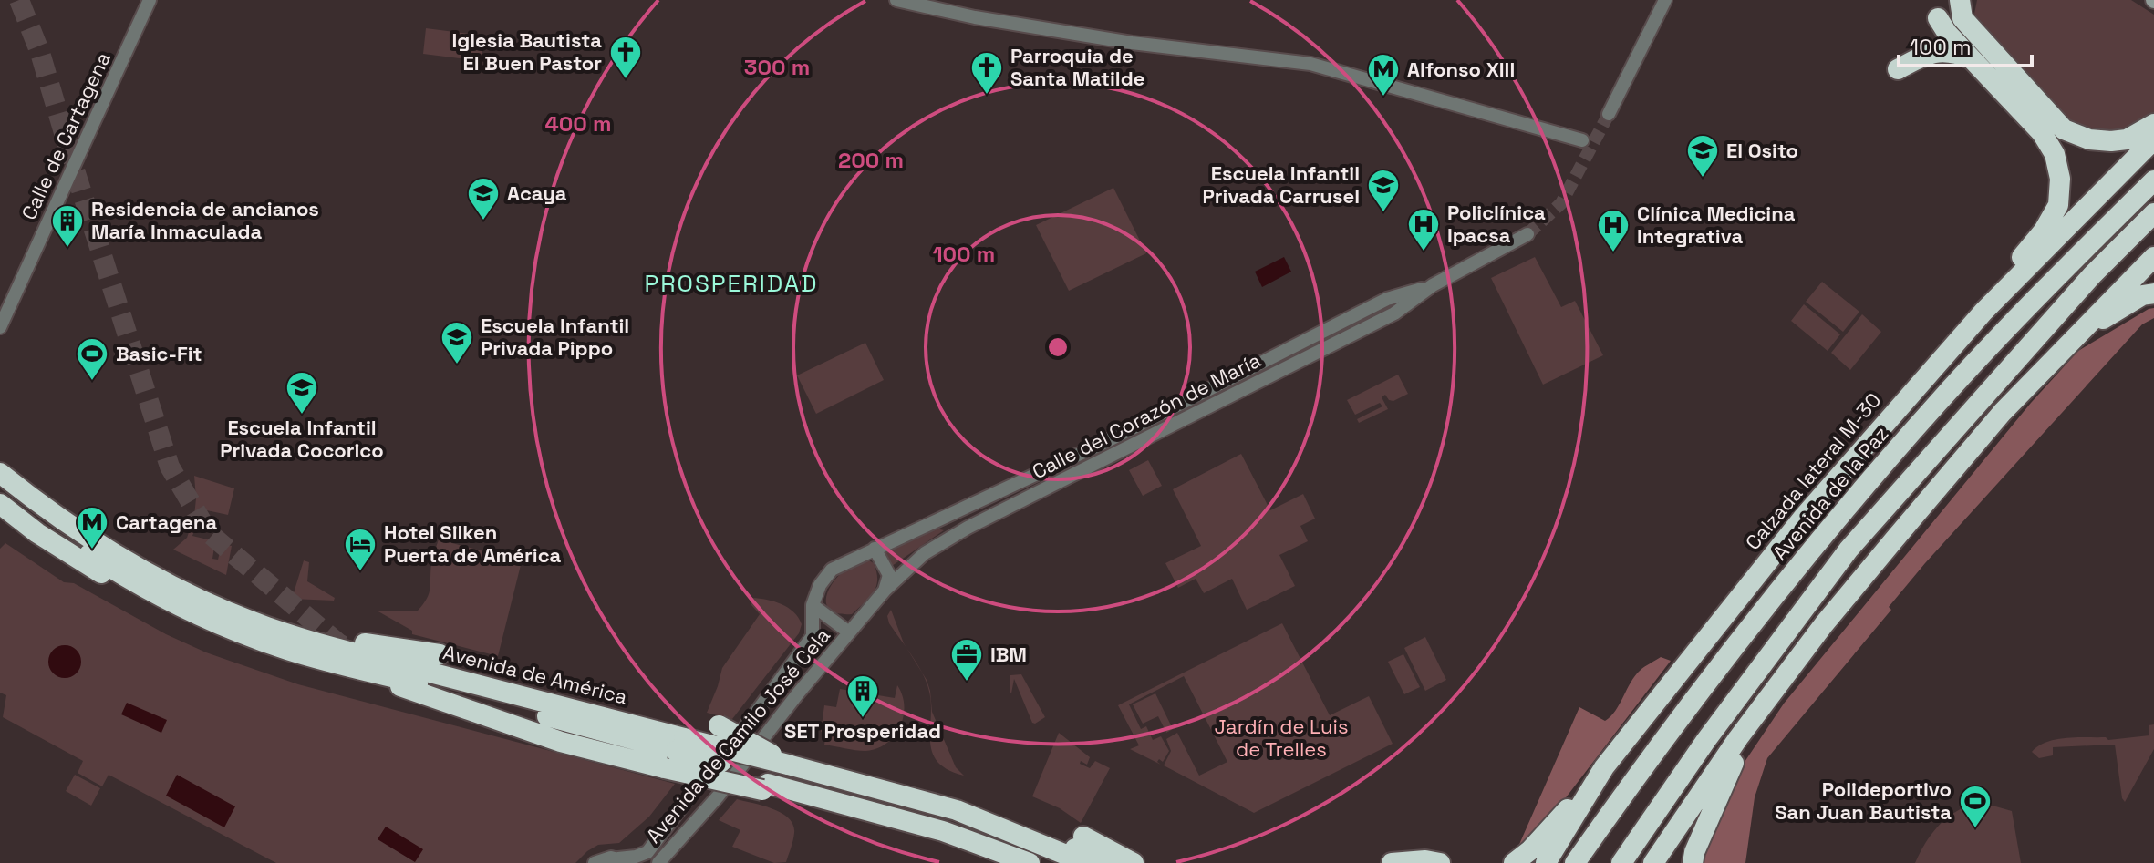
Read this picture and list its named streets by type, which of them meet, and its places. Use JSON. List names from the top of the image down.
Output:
{
  "streets": {
    "highway": ["Calzada lateral M-30", "Avenida de la Paz", "Avenida de América"],
    "street": ["Calle de Cartagena", "Calle del Corazón de María", "Avenida de Camilo José Cela"]
  },
  "crossings": [
    ["Calle del Corazón de María", "Avenida de Camilo José Cela"]
  ],
  "districts": ["PROSPERIDAD"],
  "parks": ["Jardín de Luis de Trelles"],
  "places": {
    "church": ["Iglesia Bautista El Buen Pastor", "Parroquia de Santa Matilde"],
    "metro station": ["Alfonso XIII", "Cartagena"],
    "school or university": [
      "El Osito",
      "Escuela Infantil Privada Carrusel",
      "Acaya",
      "Escuela Infantil Privada Pippo",
      "Escuela Infantil Privada Cocorico"
    ],
    "building": ["Residencia de ancianos María Inmaculada", "SET Prosperidad"],
    "hospital": ["Policlínica Ipacsa", "Clínica Medicina Integrativa"],
    "sports": ["Basic-Fit", "Polideportivo San Juan Bautista"],
    "hotel": ["Hotel Silken Puerta de América"],
    "office": ["IBM"]
  },
  "scale_bar": "100 m",
  "rings": [
    "300 m",
    "400 m",
    "200 m",
    "100 m"
  ]
}
